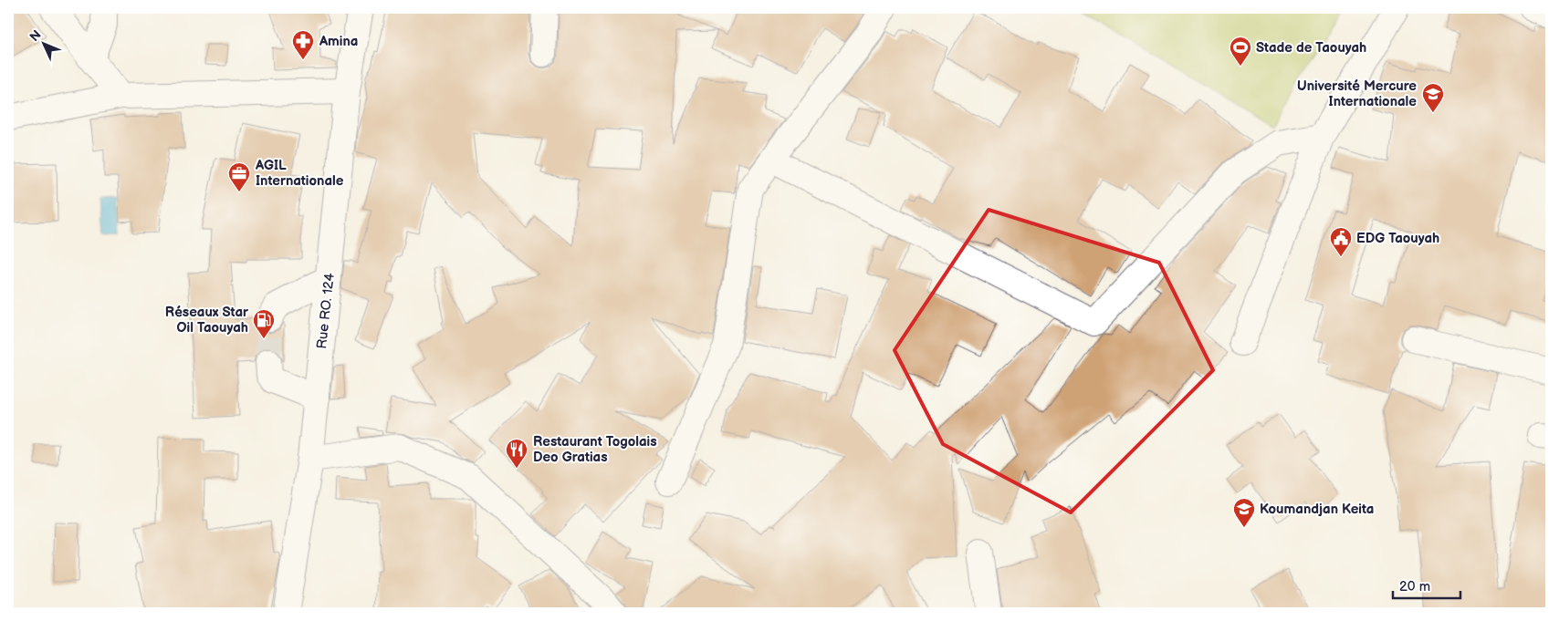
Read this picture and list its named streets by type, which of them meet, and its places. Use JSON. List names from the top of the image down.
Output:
{
  "streets": {
    "street": ["Rue RO. 124"]
  },
  "places": {
    "pharmacy": ["Amina"],
    "sports": ["Stade de Taouyah"],
    "school or university": ["Université Mercure Internationale", "Koumandjan Keita"],
    "office": ["AGIL Internationale"],
    "public building": ["EDG Taouyah"],
    "fuel station": ["Réseaux Star Oil Taouyah"],
    "restaurant": ["Restaurant Togolais Deo Gratias"]
  },
  "scale_bar": "20 m",
  "north": "top left"
}
